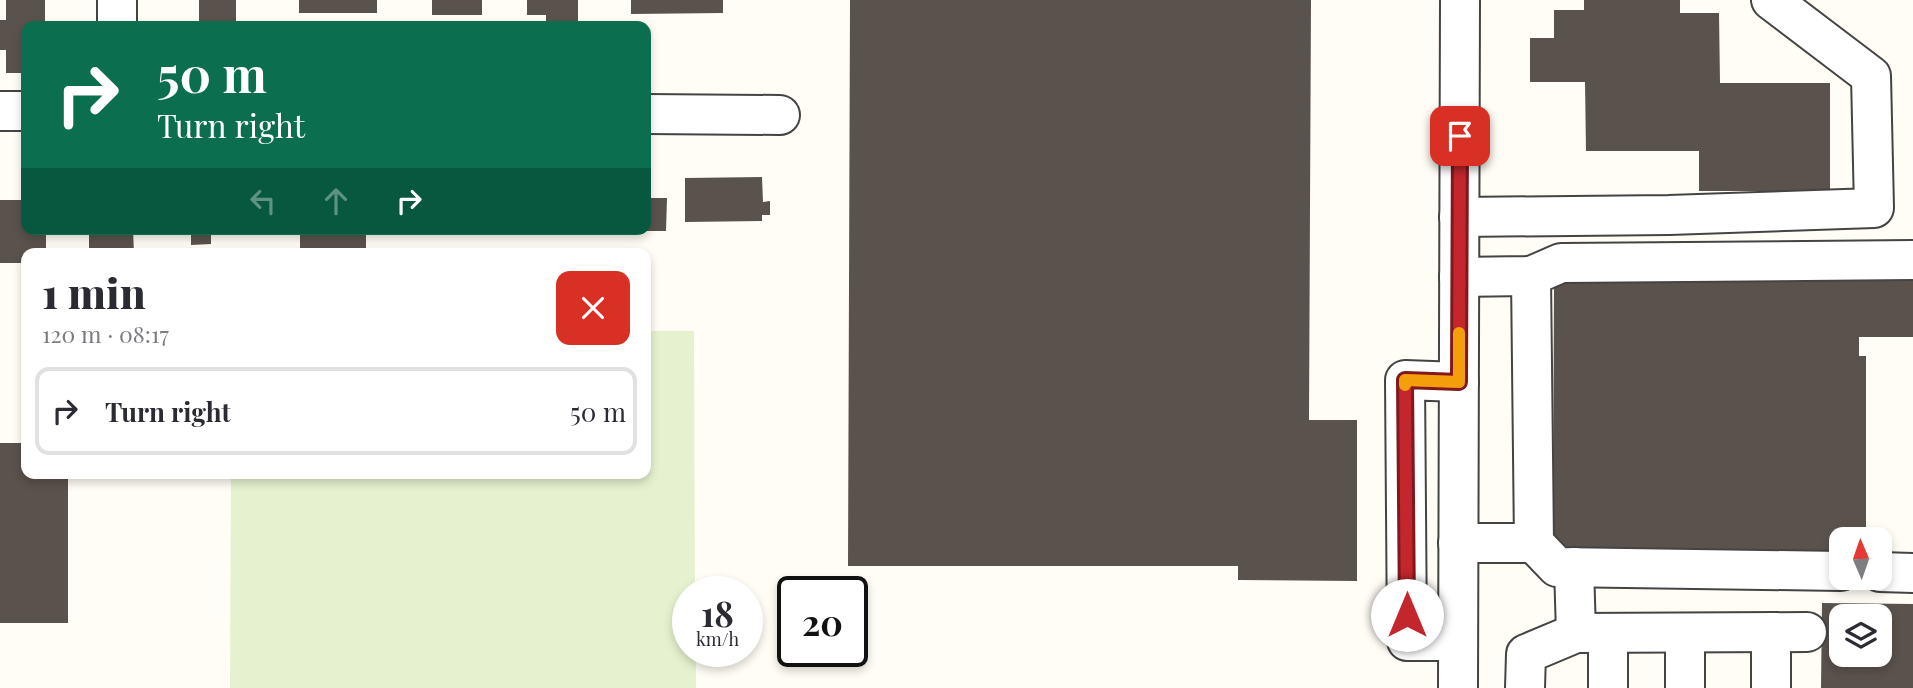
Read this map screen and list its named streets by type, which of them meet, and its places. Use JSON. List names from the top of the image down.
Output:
{
  "north": "top",
  "page": {
    "turn": ["50 m", "Turn right"],
    "heading": ["1 min", "120 m · 08:17"],
    "list": [
      {
        "name": "Turn right",
        "value": "50 m"
      }
    ],
    "speed": "18 km/h",
    "limit": "20"
  }
}
